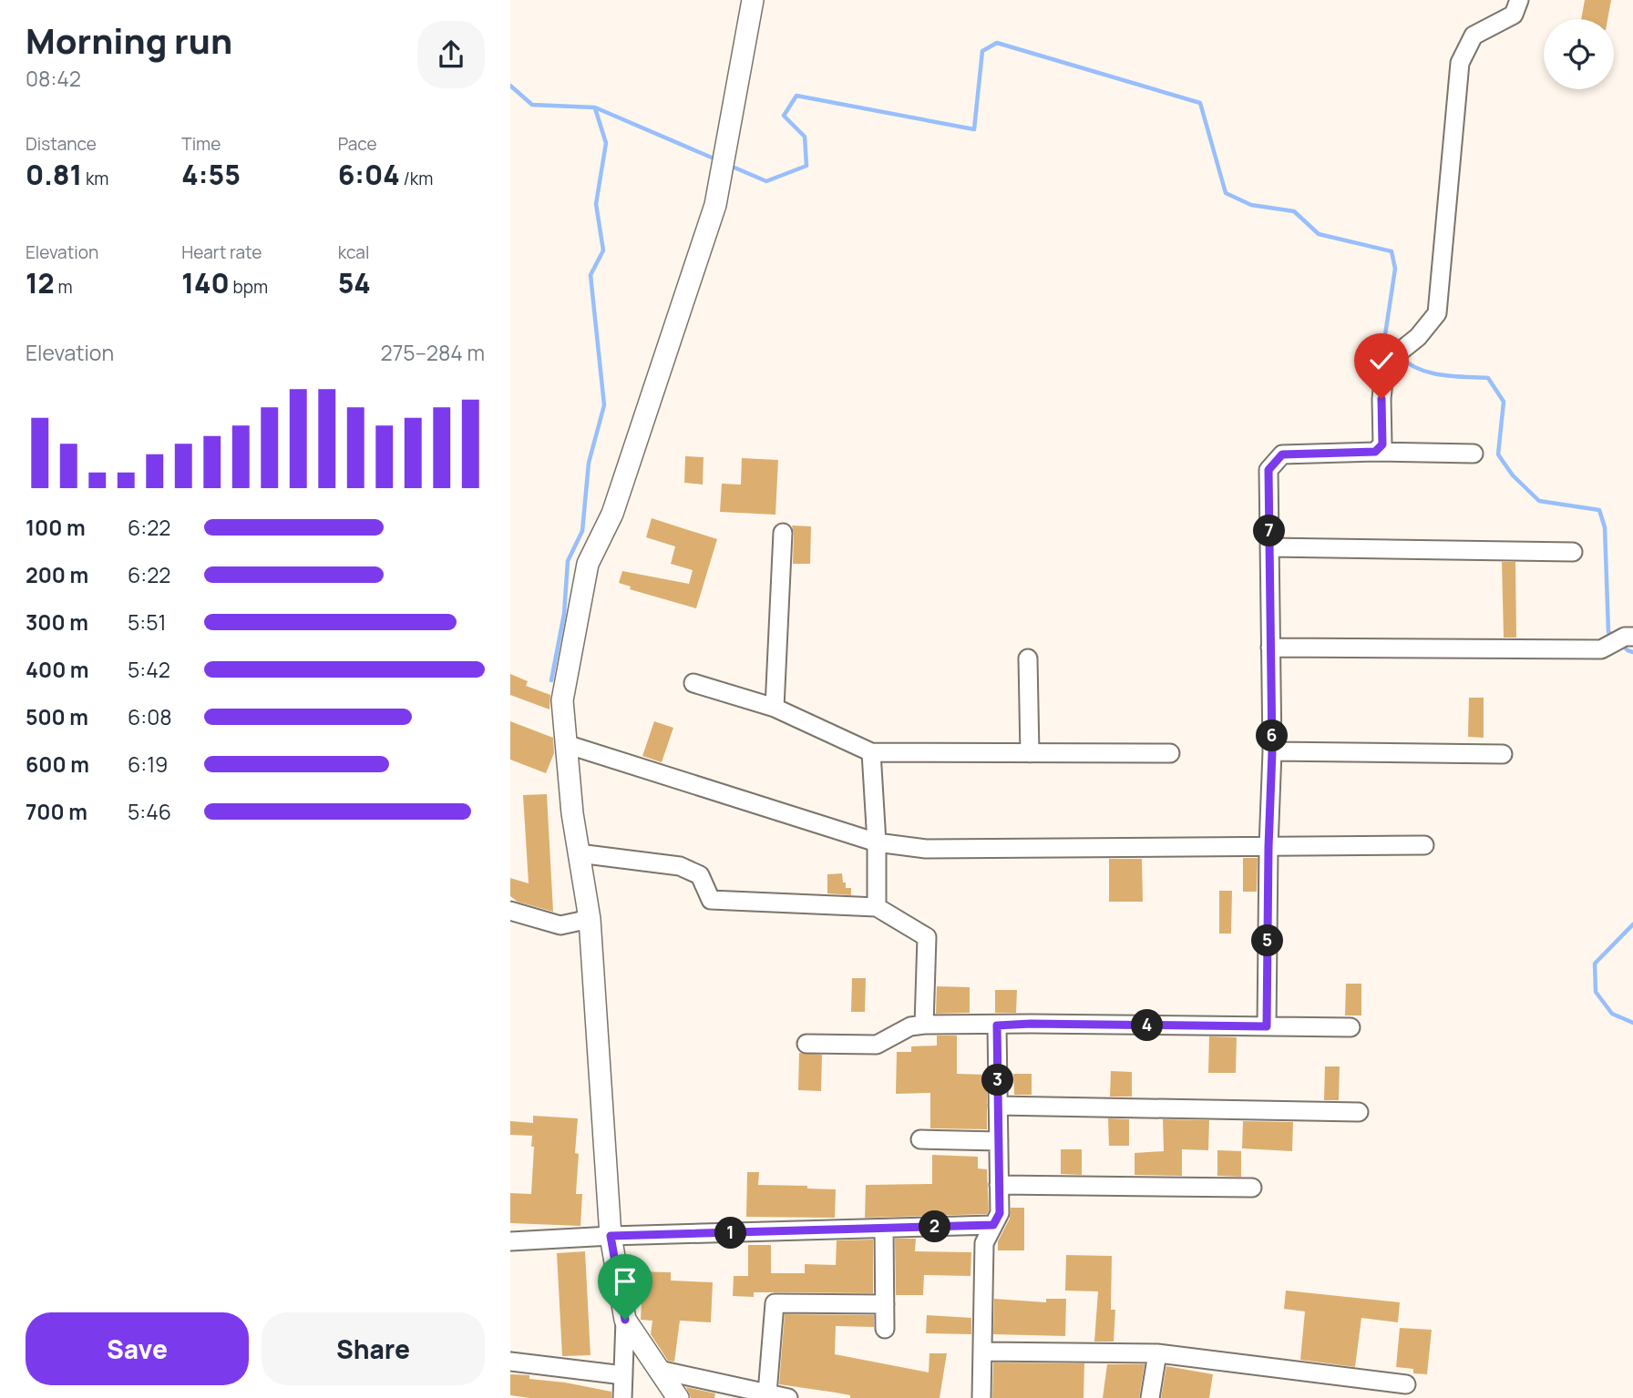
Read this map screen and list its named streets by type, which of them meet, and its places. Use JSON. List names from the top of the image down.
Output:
{
  "page": {
    "heading": ["Morning run", "08:42"],
    "stats": [
      ["Distance", "0.81 km"],
      ["Time", "4:55"],
      ["Pace", "6:04 /km"],
      ["Elevation", "12 m"],
      ["Heart rate", "140 bpm"],
      ["kcal", "54"]
    ],
    "chart": ["Elevation", "275–284 m"],
    "list": [
      {
        "name": "100 m",
        "note": "6:22"
      },
      {
        "name": "200 m",
        "note": "6:22"
      },
      {
        "name": "300 m",
        "note": "5:51"
      },
      {
        "name": "400 m",
        "note": "5:42"
      },
      {
        "name": "500 m",
        "note": "6:08"
      },
      {
        "name": "600 m",
        "note": "6:19"
      },
      {
        "name": "700 m",
        "note": "5:46"
      }
    ],
    "pins": [
      "7",
      "6",
      "5",
      "4",
      "3",
      "2",
      "1"
    ],
    "buttons": ["Save", "Share"]
  }
}
